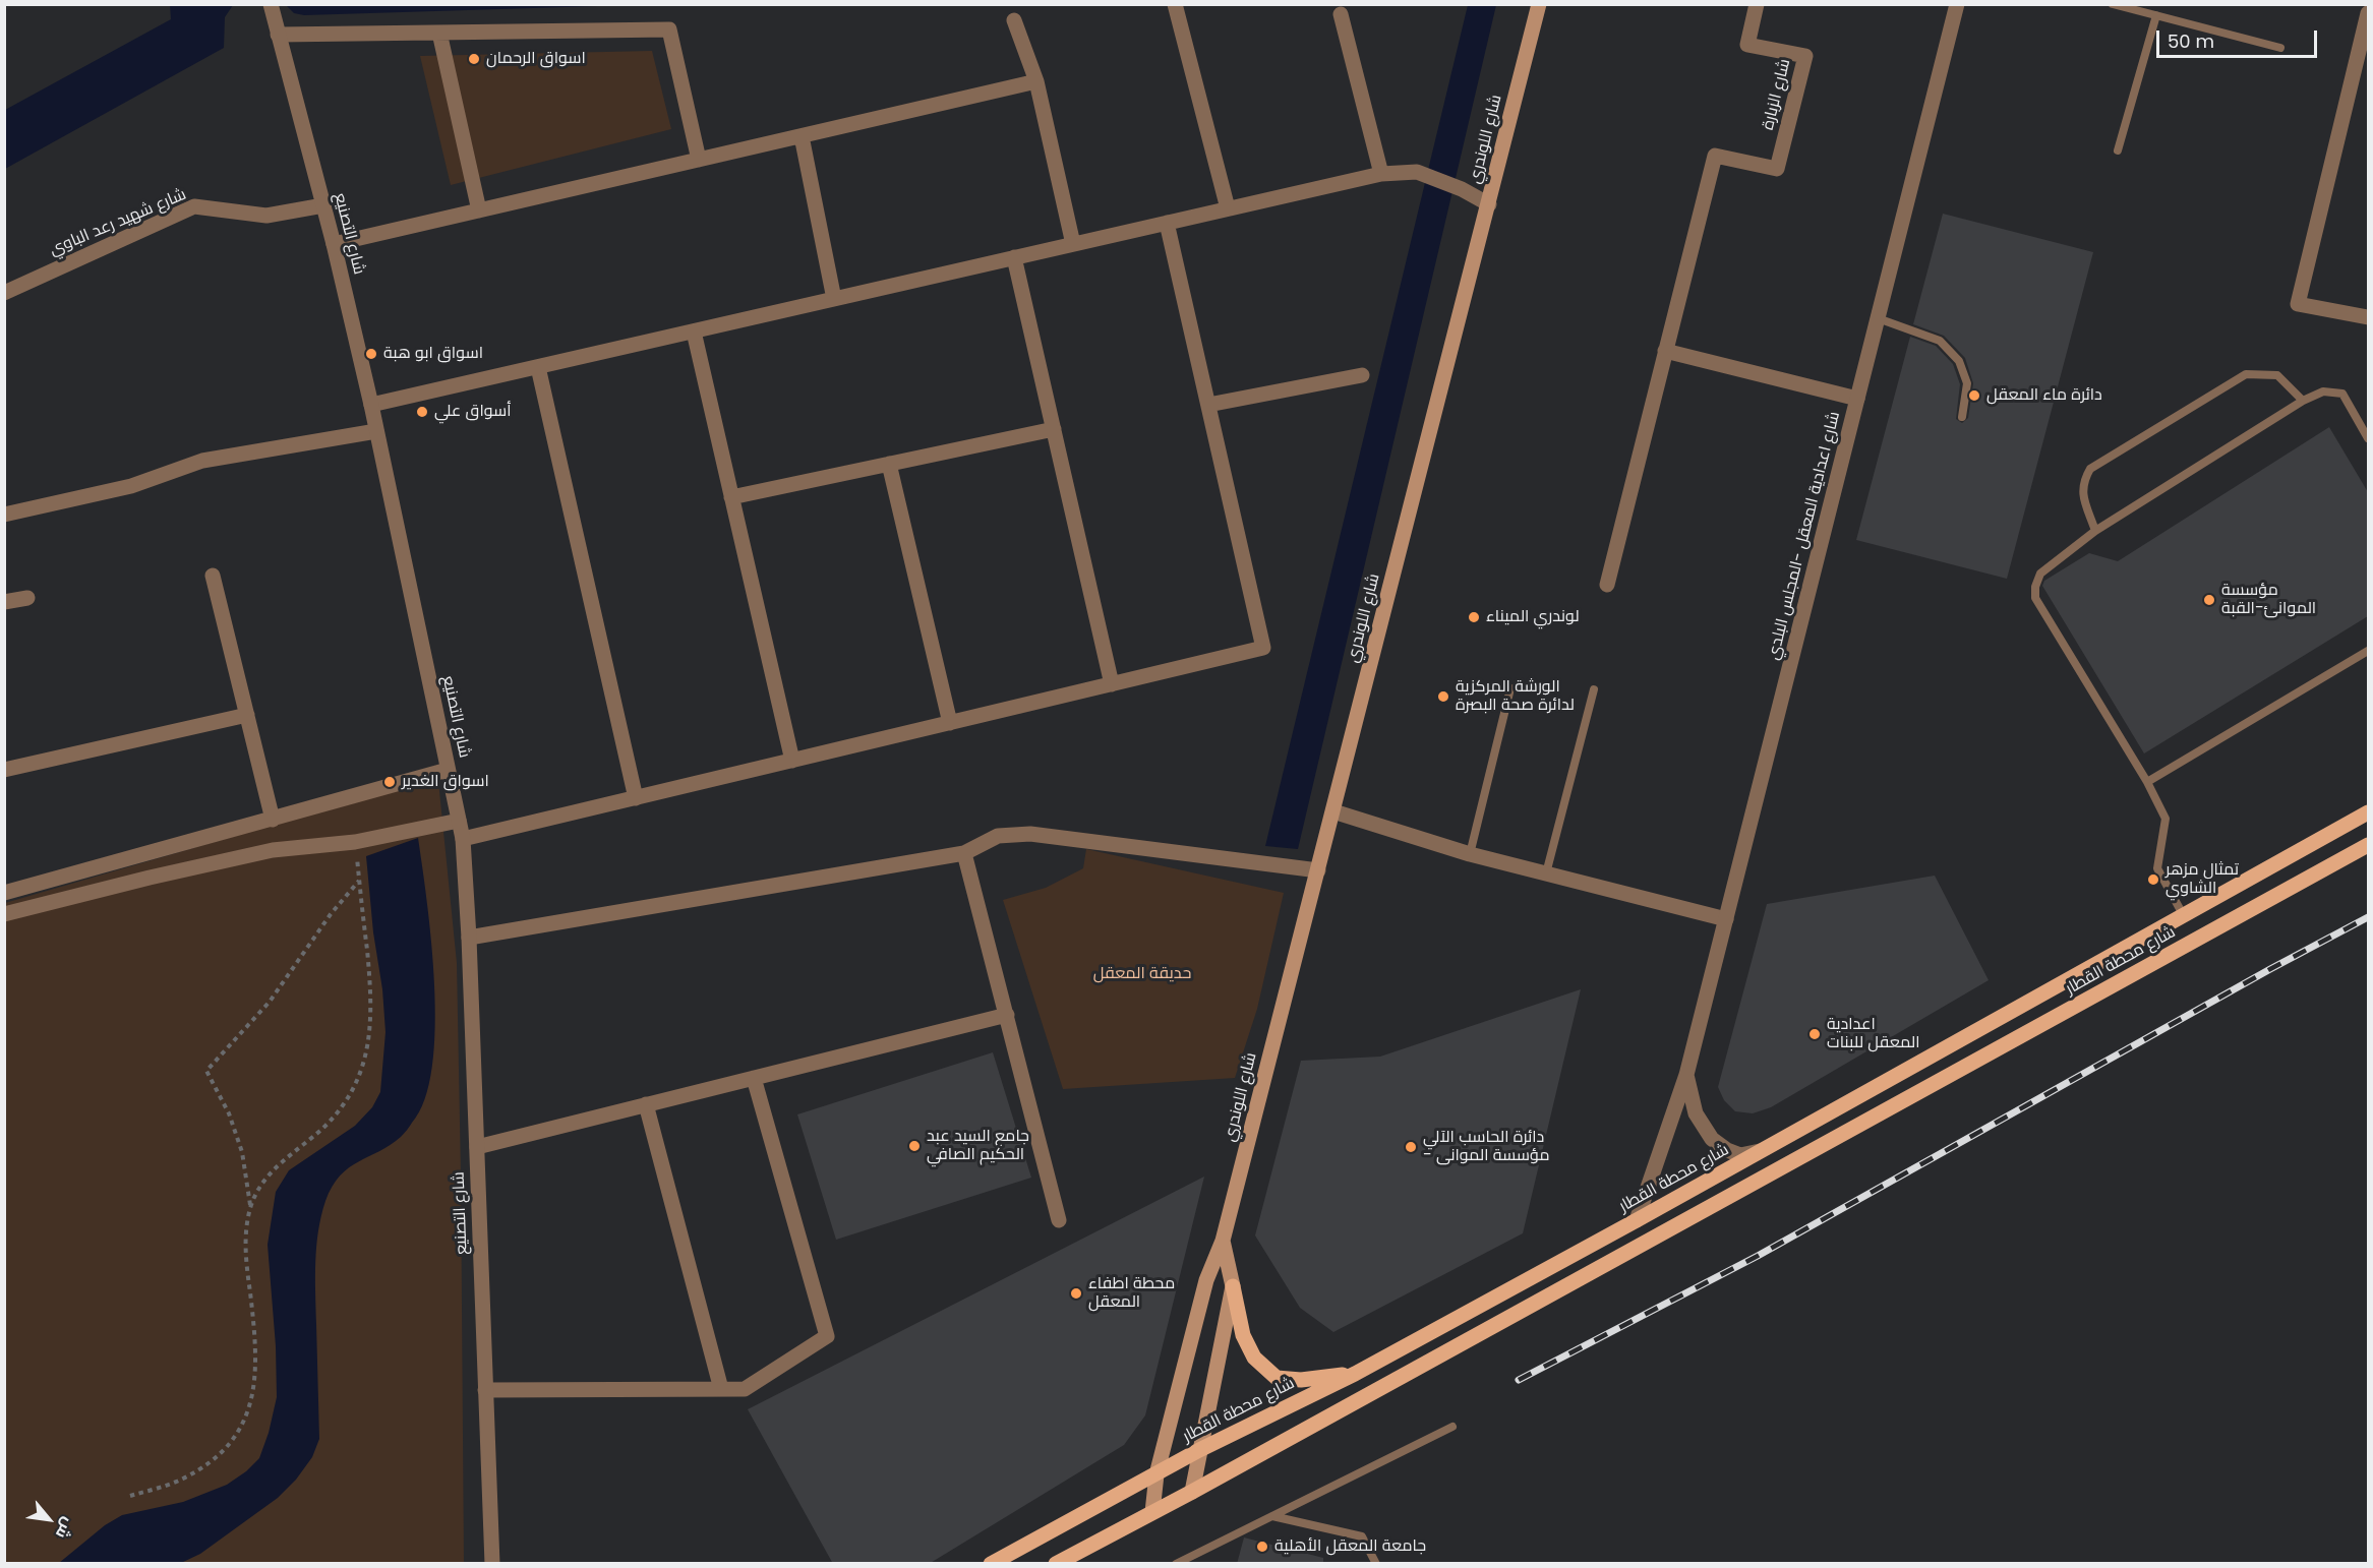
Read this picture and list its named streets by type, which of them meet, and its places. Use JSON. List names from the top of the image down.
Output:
{
  "streets": {
    "main road": ["شارع اللوندري", "شارع محطة القطار"],
    "street": [
      "شارع الزبارة",
      "شارع شهيد رعد الباوي",
      "شارع التصنيع",
      "شارع اعدادية المعقل -المجلس البلدي"
    ]
  },
  "crossings": [
    ["شارع اللوندري", "شارع محطة القطار"],
    ["شارع شهيد رعد الباوي", "شارع التصنيع"],
    ["شارع اعدادية المعقل -المجلس البلدي", "شارع محطة القطار"]
  ],
  "parks": ["حديقة المعقل"],
  "places": [
    "اسواق الرحمان",
    "اسواق ابو هبة",
    "دائرة ماء المعقل",
    "أسواق علي",
    "مؤسسة الموانئ-القبة",
    "لوندري الميناء",
    "الورشة المركزية لدائرة صحة البصرة",
    "اسواق الغدير",
    "تمثال مزهر الشاوي",
    "اعدادية المعقل للبنات",
    "جامع السيد عبد الحكيم الصافي",
    "دائرة الحاسب الآلي - مؤسسة الموانى",
    "محطة اطفاء المعقل",
    "جامعة المعقل الأهلية"
  ],
  "scale_bar": "50 m",
  "north": "bottom right"
}
